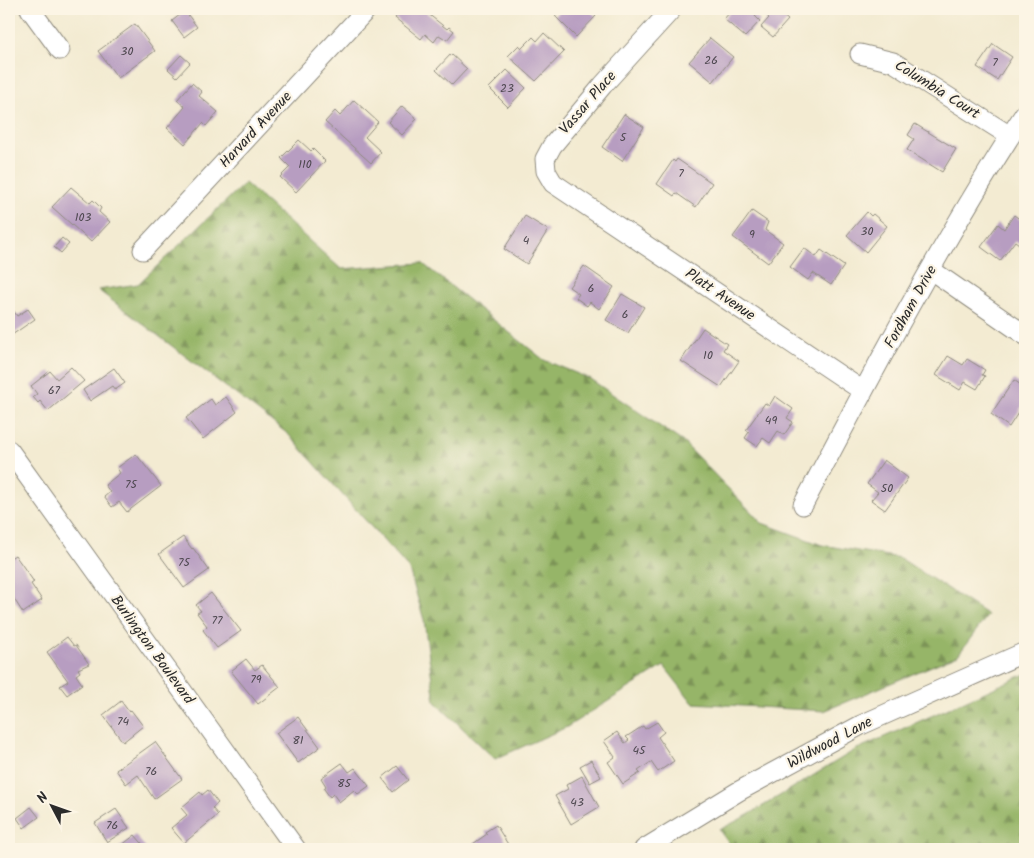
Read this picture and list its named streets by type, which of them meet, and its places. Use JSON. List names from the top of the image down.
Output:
{
  "streets": {
    "street": [
      "Columbia Court",
      "Vassar Place",
      "Harvard Avenue",
      "Platt Avenue",
      "Fordham Drive",
      "Burlington Boulevard",
      "Wildwood Lane"
    ]
  },
  "crossings": [
    ["Columbia Court", "Fordham Drive"],
    ["Vassar Place", "Platt Avenue"],
    ["Platt Avenue", "Fordham Drive"]
  ],
  "house_numbers": [
    "30",
    "26",
    "7",
    "23",
    "5",
    "110",
    "7",
    "103",
    "30",
    "9",
    "4",
    "6",
    "6",
    "10",
    "67",
    "49",
    "75",
    "50",
    "75",
    "77",
    "79",
    "74",
    "81",
    "45",
    "76",
    "85",
    "43",
    "76"
  ],
  "north": "top left"
}
